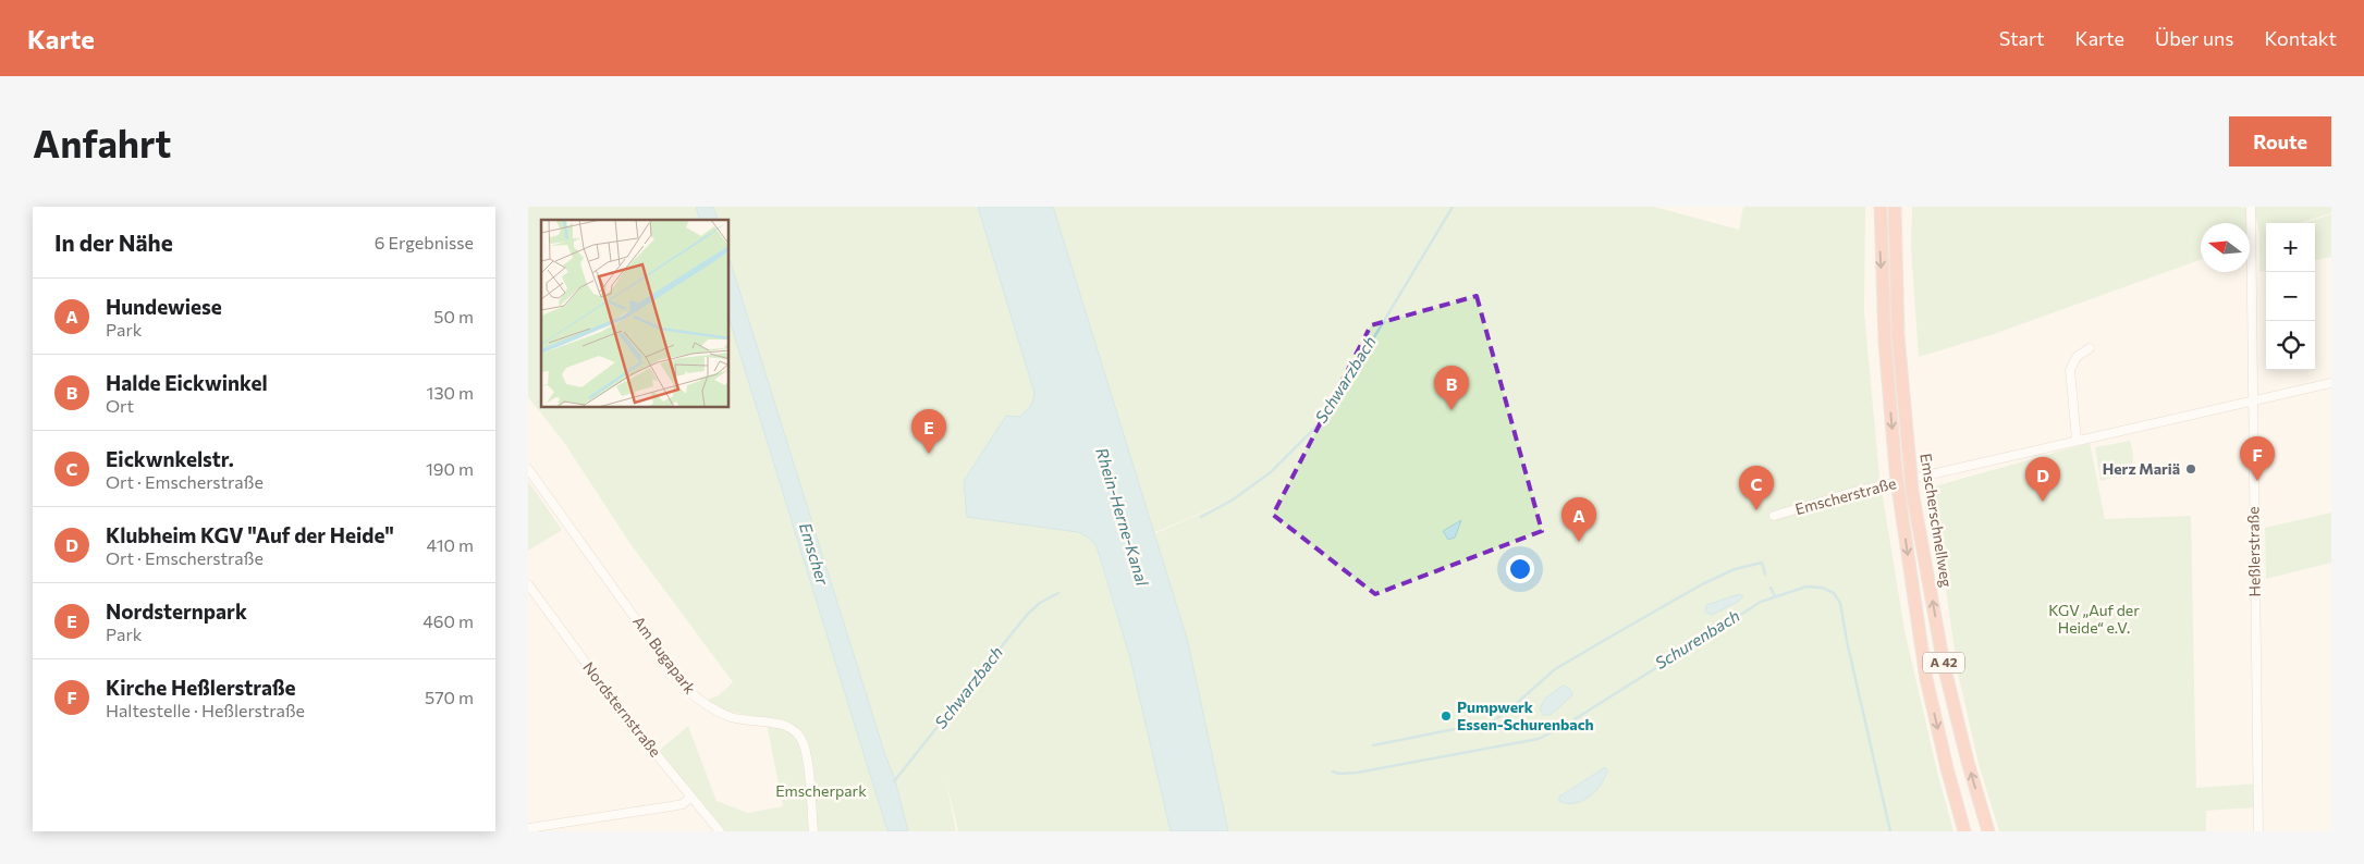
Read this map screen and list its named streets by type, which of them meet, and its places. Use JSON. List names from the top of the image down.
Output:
{
  "streets": {
    "highway": ["Emscherschnellweg", "A 42"],
    "street": [
      "Emscherstraße",
      "Heßlerstraße",
      "Am Bugapark",
      "Nordsternstraße"
    ]
  },
  "crossings": [
    ["Emscherstraße", "Heßlerstraße"]
  ],
  "water": [
    "Schwarzbach",
    "Rhein-Herne-Kanal",
    "Emscher",
    "Schurenbach"
  ],
  "parks": ["KGV „Auf der Heide“ e.V.", "Emscherpark"],
  "places": ["Herz Mariä", "Pumpwerk Essen-Schurenbach"],
  "north": "left",
  "page": {
    "header": "Karte",
    "nav": [
      "Start",
      "Karte",
      "Über uns",
      "Kontakt"
    ],
    "buttons": "Route",
    "title": "Anfahrt",
    "heading": ["In der Nähe", "6 Ergebnisse"],
    "map_buttons": ["+", "−"],
    "list": [
      {
        "mark": "A",
        "name": "Hundewiese",
        "note": "Park",
        "value": "50 m"
      },
      {
        "mark": "B",
        "name": "Halde Eickwinkel",
        "note": "Ort",
        "value": "130 m"
      },
      {
        "mark": "C",
        "name": "Eickwnkelstr.",
        "note": "Ort · Emscherstraße",
        "value": "190 m"
      },
      {
        "mark": "D",
        "name": "Klubheim KGV \"Auf der Heide\"",
        "note": "Ort · Emscherstraße",
        "value": "410 m"
      },
      {
        "mark": "E",
        "name": "Nordsternpark",
        "note": "Park",
        "value": "460 m"
      },
      {
        "mark": "F",
        "name": "Kirche Heßlerstraße",
        "note": "Haltestelle · Heßlerstraße",
        "value": "570 m"
      }
    ],
    "pins": [
      "B",
      "E",
      "F",
      "D",
      "C",
      "A"
    ]
  }
}
